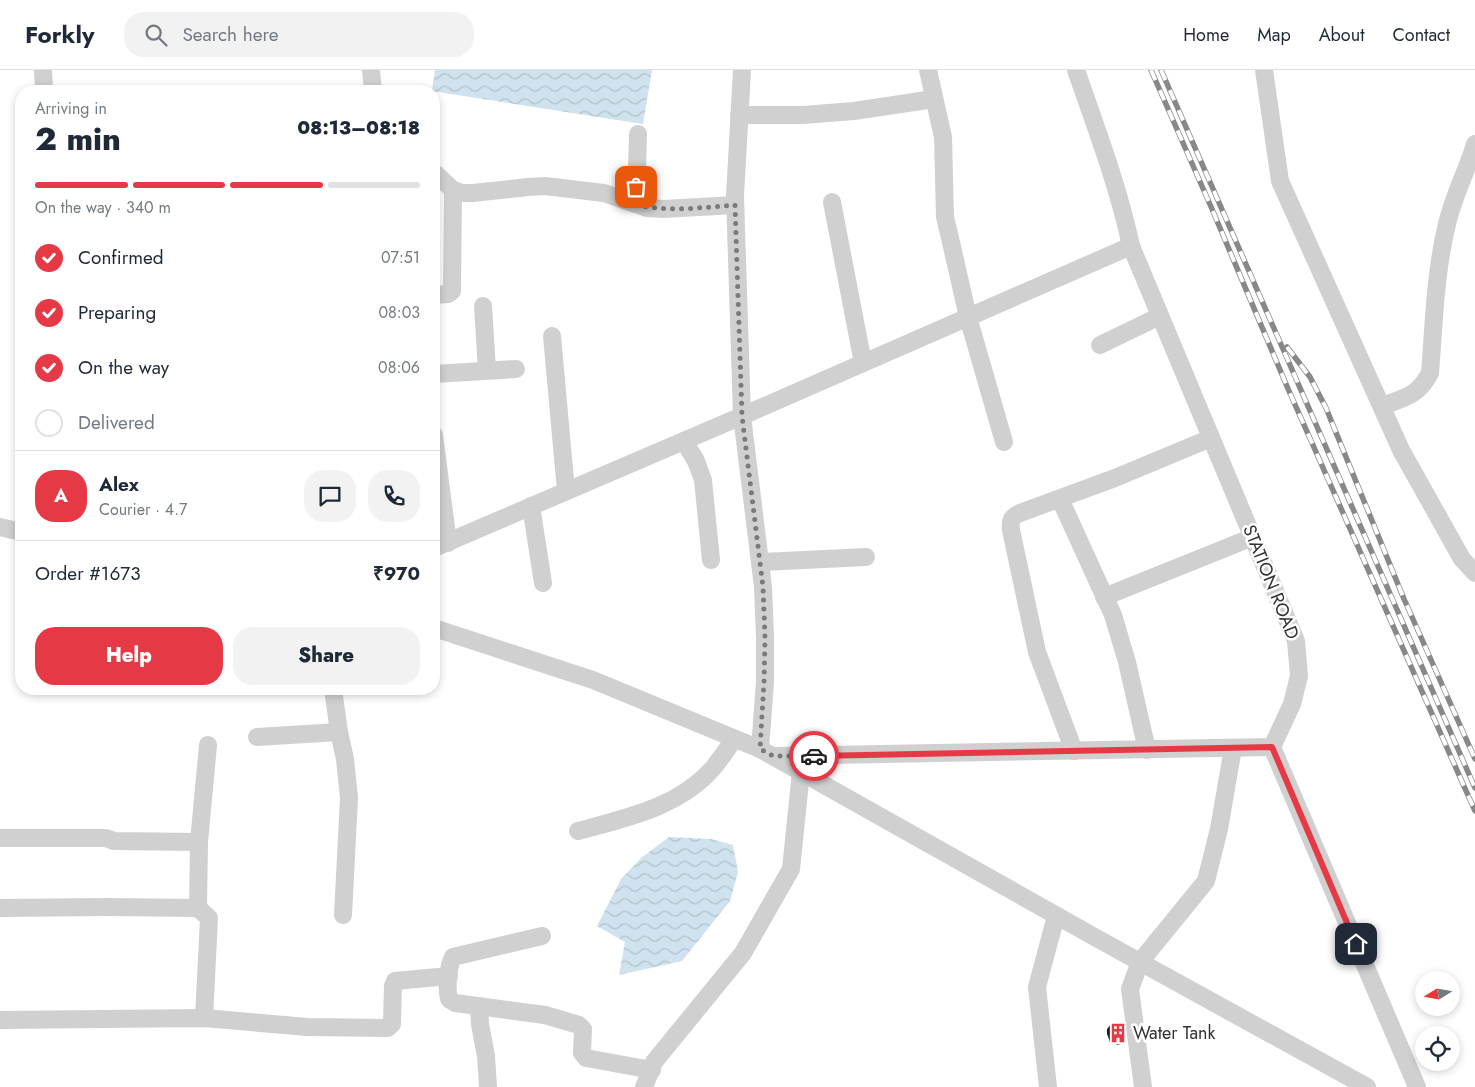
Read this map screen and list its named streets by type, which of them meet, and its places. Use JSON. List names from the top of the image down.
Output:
{
  "streets": {
    "street": ["STATION ROAD"]
  },
  "places": {
    "building": ["Water Tank"]
  },
  "north": "left",
  "page": {
    "header": "Forkly",
    "search": "Search here",
    "nav": [
      "Home",
      "Map",
      "About",
      "Contact"
    ],
    "heading": ["2 min", "Arriving in", "08:13–08:18"],
    "panel": [
      "Alex",
      "Courier · 4.7",
      "Order #1673",
      "₹970"
    ],
    "bar": "On the way · 340 m",
    "list": [
      ["Confirmed", "07:51"],
      ["Preparing", "08:03"],
      ["On the way", "08:06"],
      "Delivered"
    ],
    "round": "A",
    "buttons": ["Help", "Share"]
  }
}
